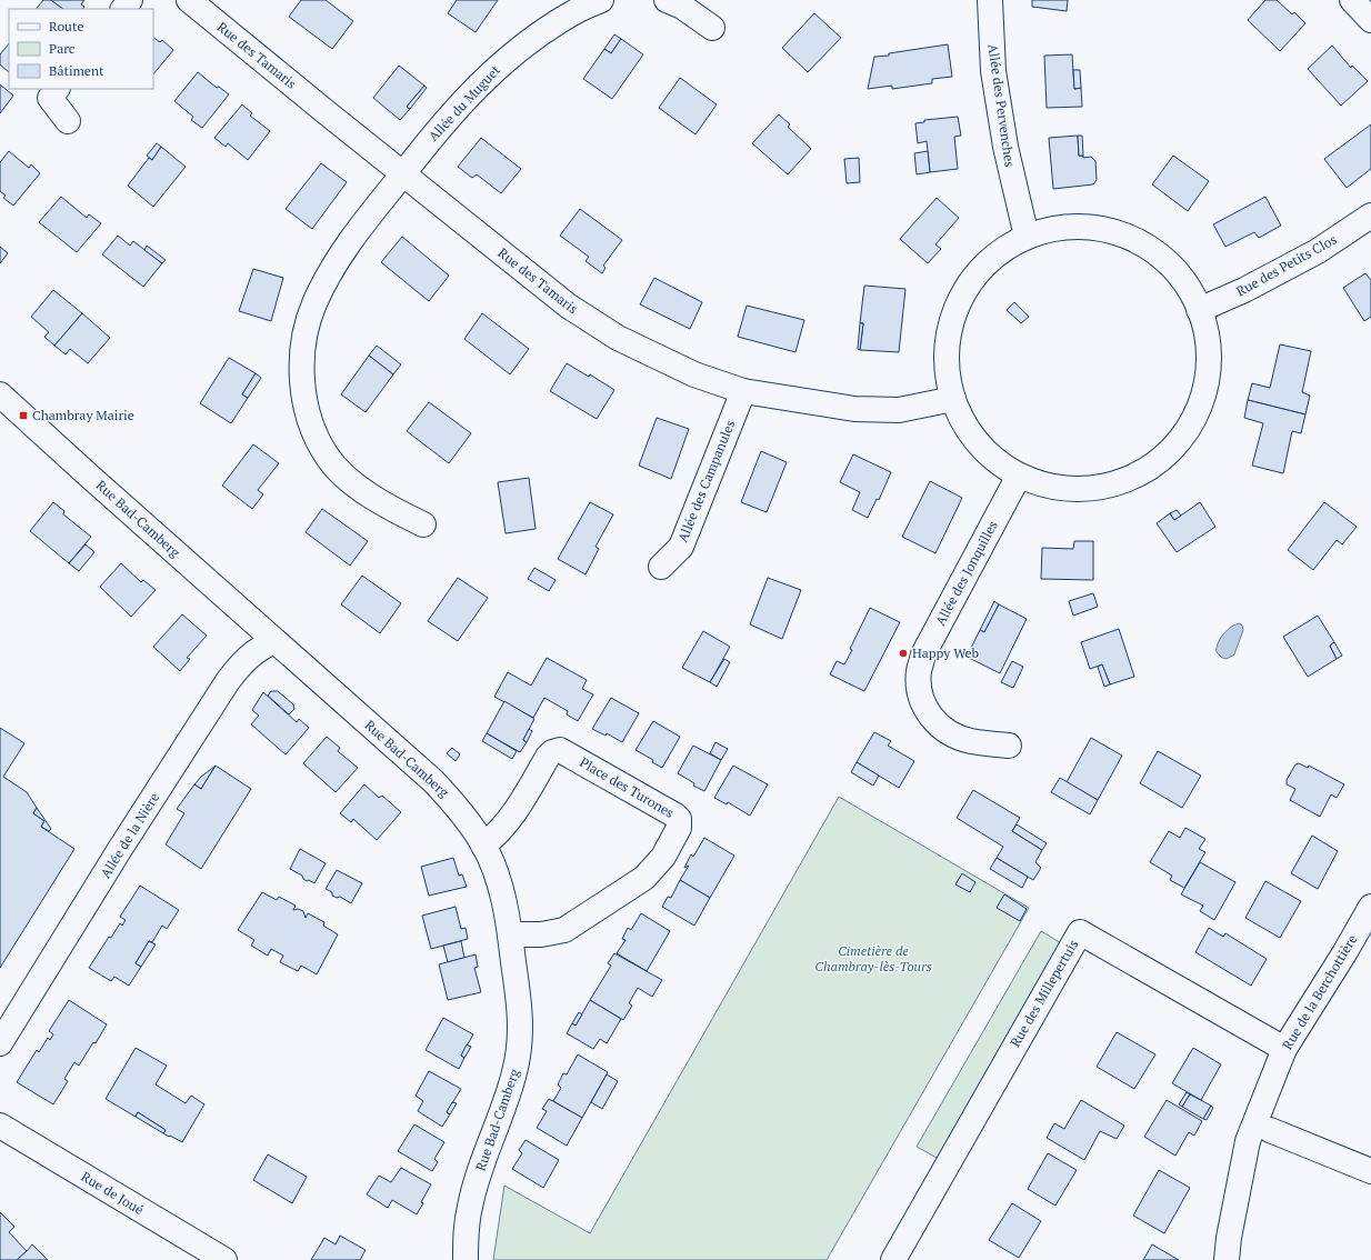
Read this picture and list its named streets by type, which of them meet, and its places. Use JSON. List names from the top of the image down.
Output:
{
  "streets": {
    "street": [
      "Rue des Tamaris",
      "Allée du Muguet",
      "Allée des Pervenches",
      "Rue des Petits Clos",
      "Allée des Campanules",
      "Rue Bad-Camberg",
      "Allée des Jonquilles",
      "Place des Turones",
      "Allée de la Nière",
      "Rue de la Berchottière",
      "Rue des Millepertuis",
      "Rue de Joué"
    ]
  },
  "crossings": [
    ["Rue des Tamaris", "Allée du Muguet"],
    ["Rue des Tamaris", "Allée des Campanules"],
    ["Rue Bad-Camberg", "Place des Turones"],
    ["Rue Bad-Camberg", "Allée de la Nière"],
    ["Rue de la Berchottière", "Rue des Millepertuis"]
  ],
  "parks": ["Cimetière de Chambray-lès-Tours"],
  "places": {
    "transit": ["Chambray Mairie"],
    "other": ["Happy Web"]
  },
  "legend": ["Route", "Parc", "Bâtiment"]
}
